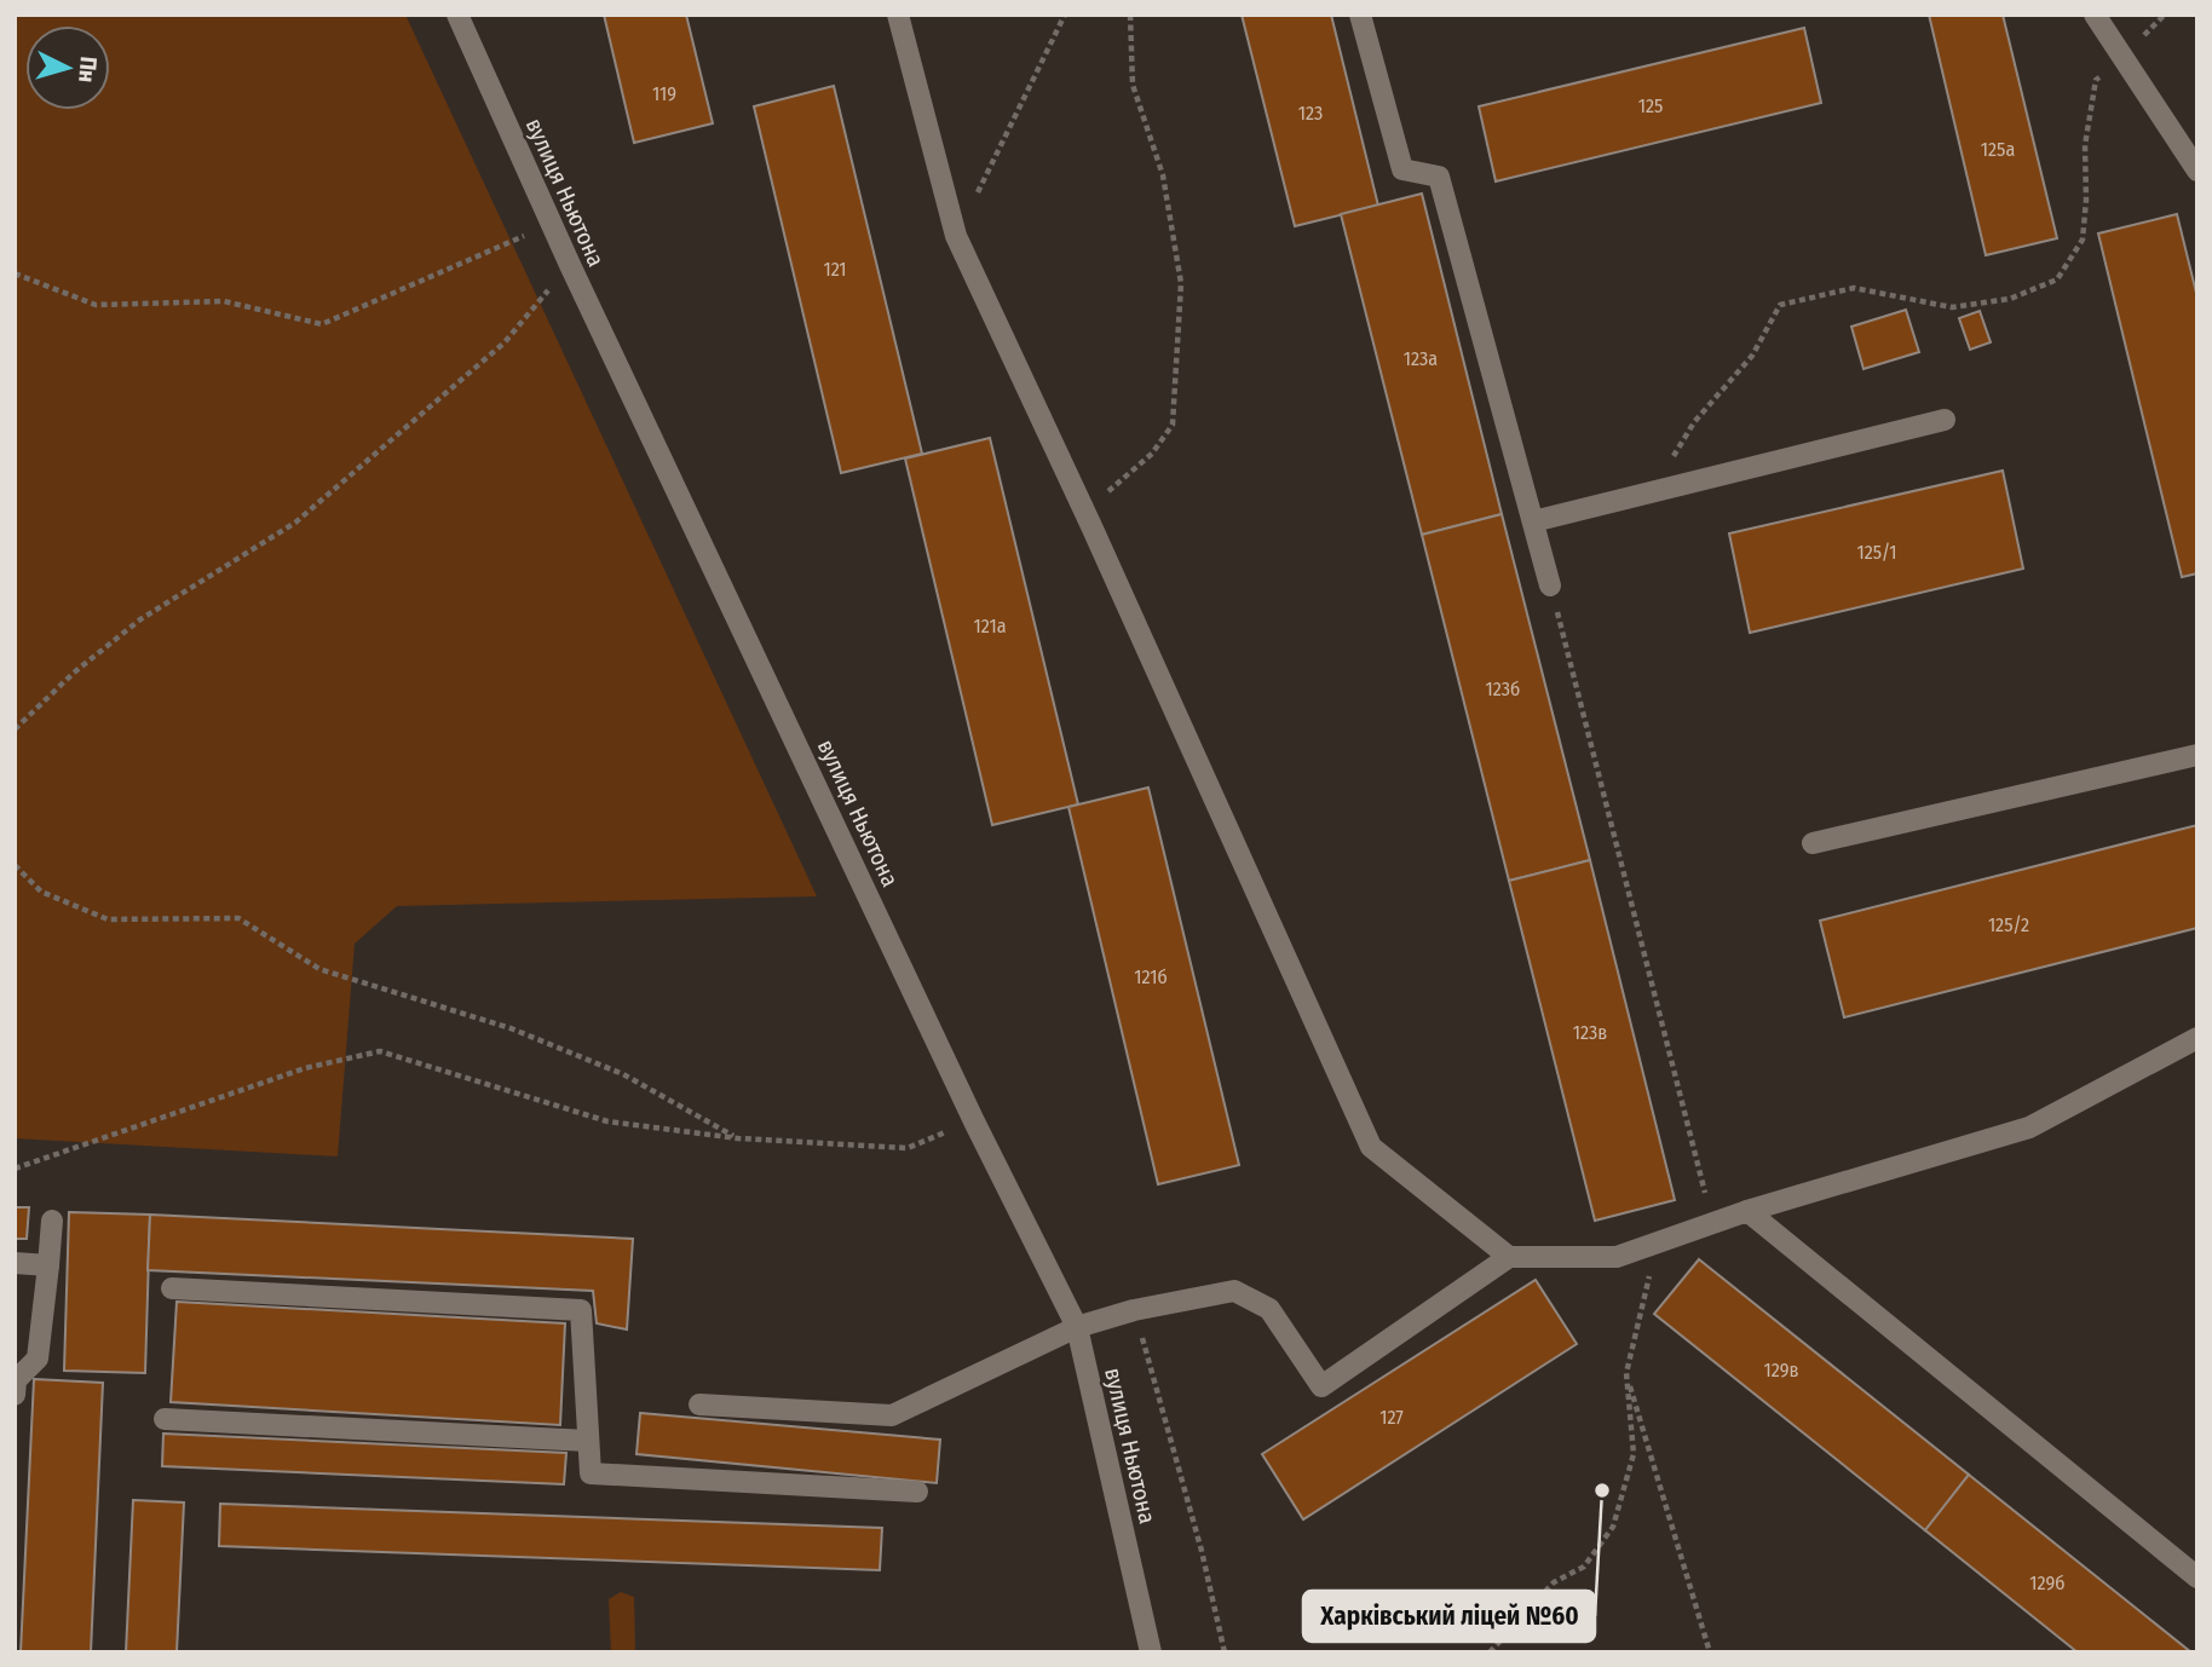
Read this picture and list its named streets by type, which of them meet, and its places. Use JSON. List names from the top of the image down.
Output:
{
  "streets": {
    "street": ["вулиця Ньютона"]
  },
  "places": ["Харківський ліцей №60"],
  "house_numbers": [
    "119",
    "125",
    "123",
    "125а",
    "121",
    "123а",
    "125/1",
    "121а",
    "123б",
    "125/2",
    "121б",
    "123в",
    "129в",
    "127",
    "129б"
  ],
  "north": "right"
}
